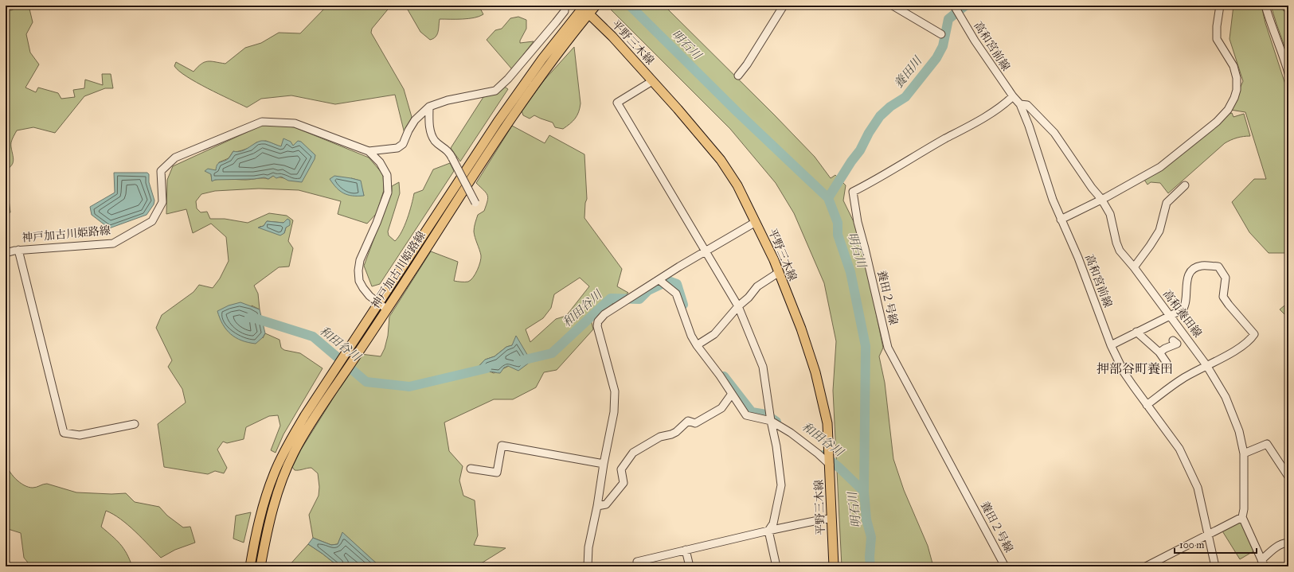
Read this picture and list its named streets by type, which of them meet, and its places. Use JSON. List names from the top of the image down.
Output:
{
  "streets": {
    "main road": ["平野三木線", "神戸加古川姫路線"],
    "street": ["高和宮前線", "養田２号線", "高和養田線"]
  },
  "crossings": [
    ["平野三木線", "神戸加古川姫路線"],
    ["高和宮前線", "養田２号線"],
    ["高和宮前線", "高和養田線"]
  ],
  "districts": ["押部谷町養田"],
  "water": ["明石川", "養田川", "和田谷川"],
  "scale_bar": "100 m"
}
